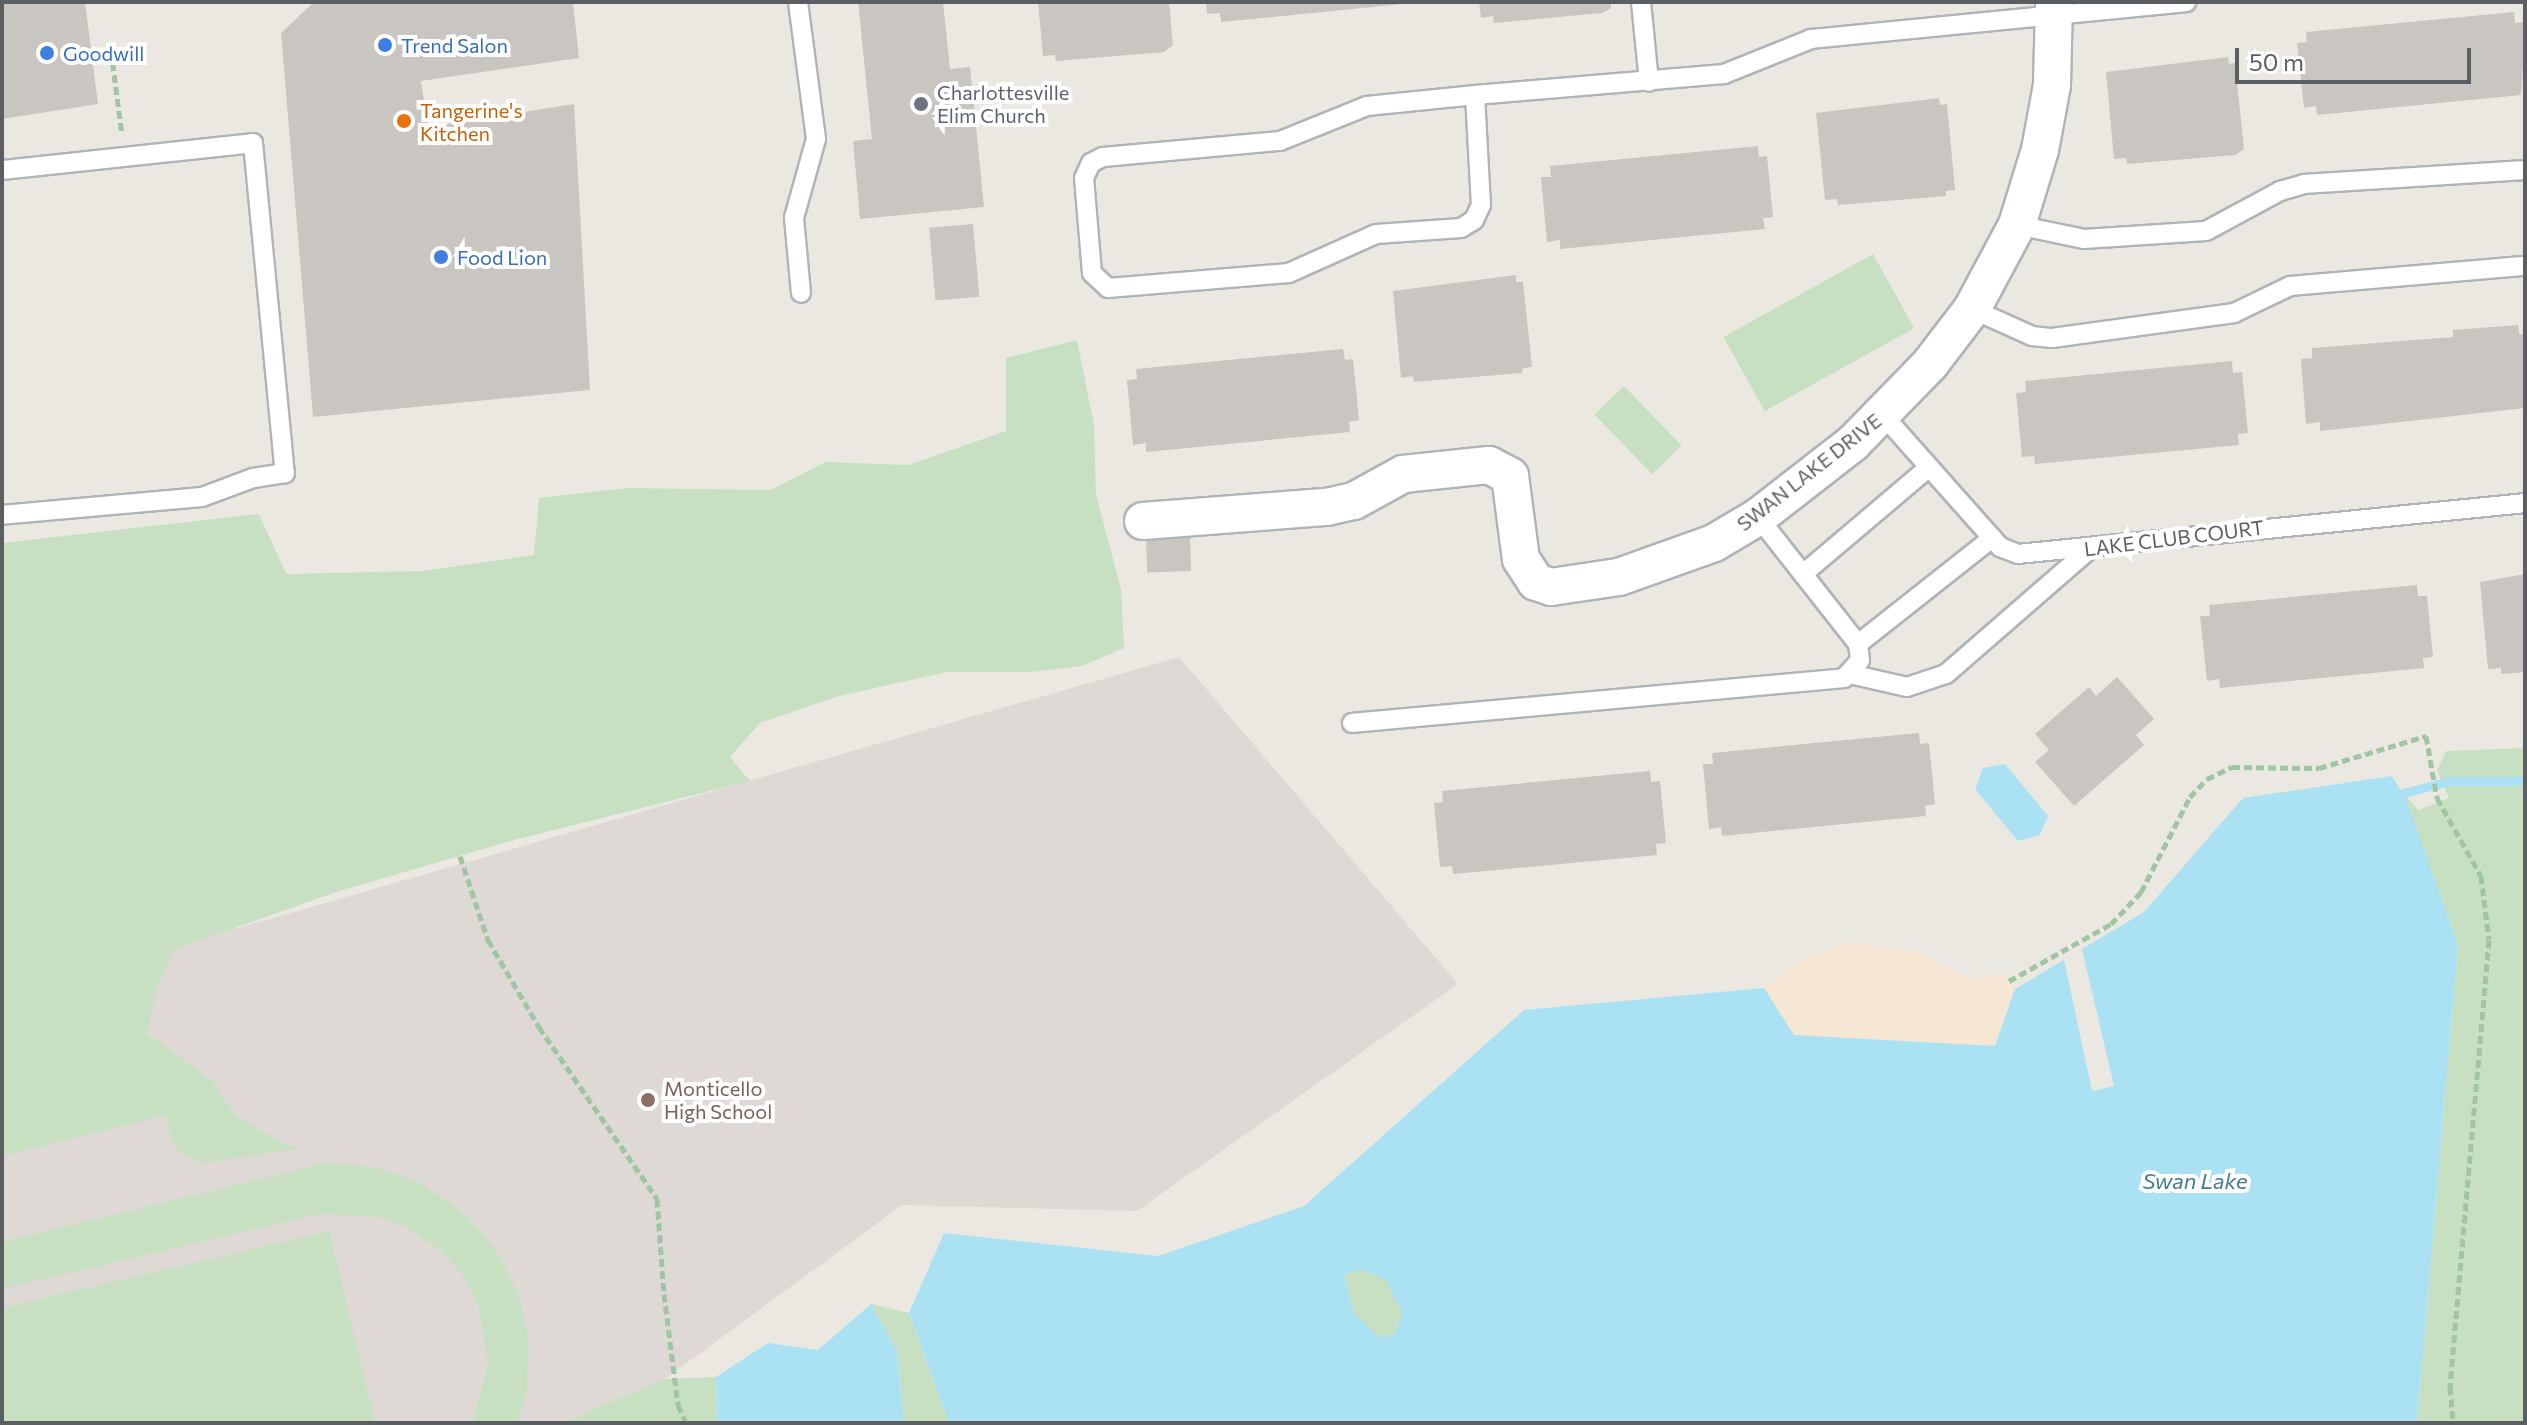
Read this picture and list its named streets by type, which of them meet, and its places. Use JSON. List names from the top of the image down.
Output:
{
  "streets": {
    "street": ["SWAN LAKE DRIVE"],
    "lane": ["LAKE CLUB COURT"]
  },
  "crossings": [
    ["SWAN LAKE DRIVE", "LAKE CLUB COURT"]
  ],
  "water": ["Swan Lake"],
  "places": [
    "Trend Salon",
    "Goodwill",
    "Charlottesville Elim Church",
    "Tangerine's Kitchen",
    "Food Lion",
    "Monticello High School"
  ],
  "scale_bar": "50 m"
}
